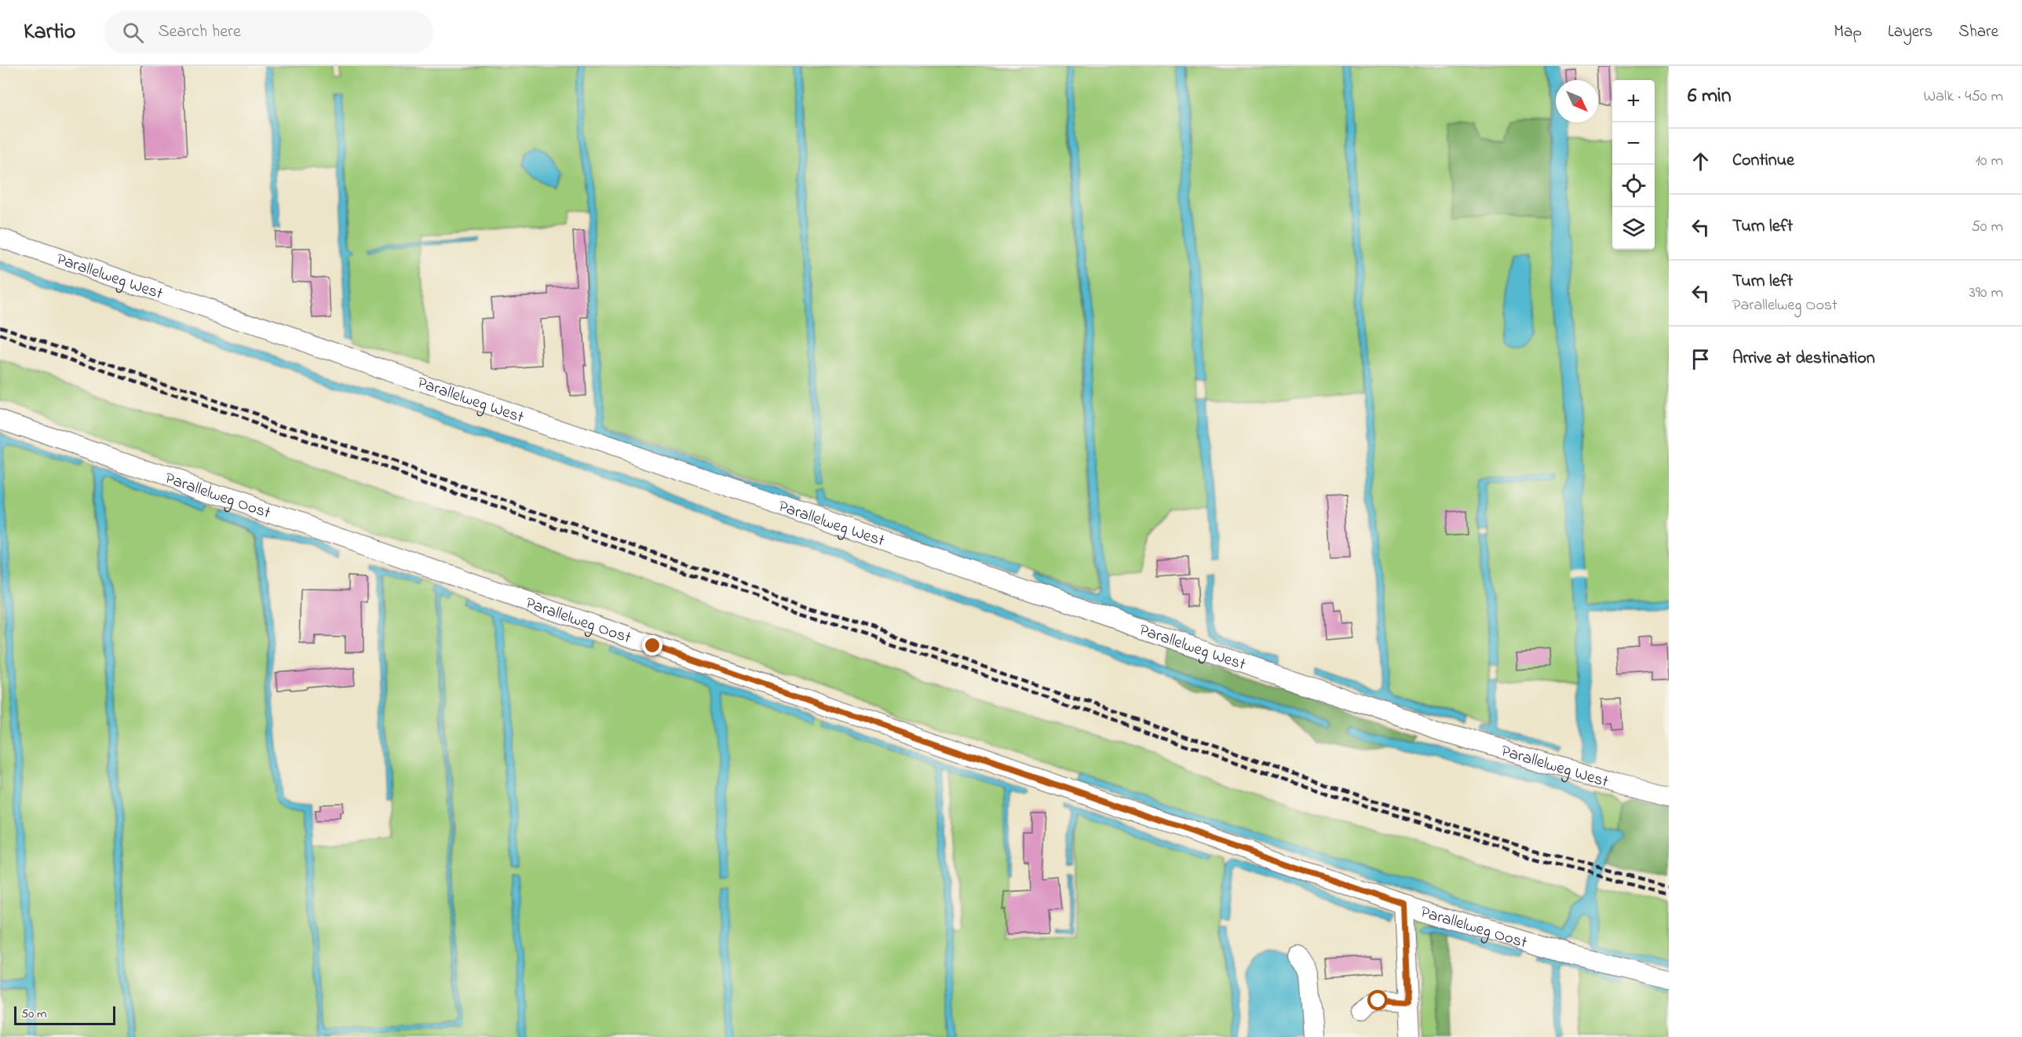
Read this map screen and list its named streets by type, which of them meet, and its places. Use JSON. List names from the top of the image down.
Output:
{
  "streets": {
    "street": ["Parallelweg West", "Parallelweg Oost"]
  },
  "scale_bar": "50 m",
  "north": "bottom right",
  "page": {
    "header": "Kartio",
    "search": "Search here",
    "nav": ["Map", "Layers", "Share"],
    "heading": ["6 min", "Walk · 450 m"],
    "map_buttons": ["+", "−"],
    "list": [
      ["Continue", "10 m"],
      ["Turn left", "50 m"],
      ["Turn left", "Parallelweg Oost", "390 m"],
      "Arrive at destination"
    ],
    "scale": "50 m"
  }
}
